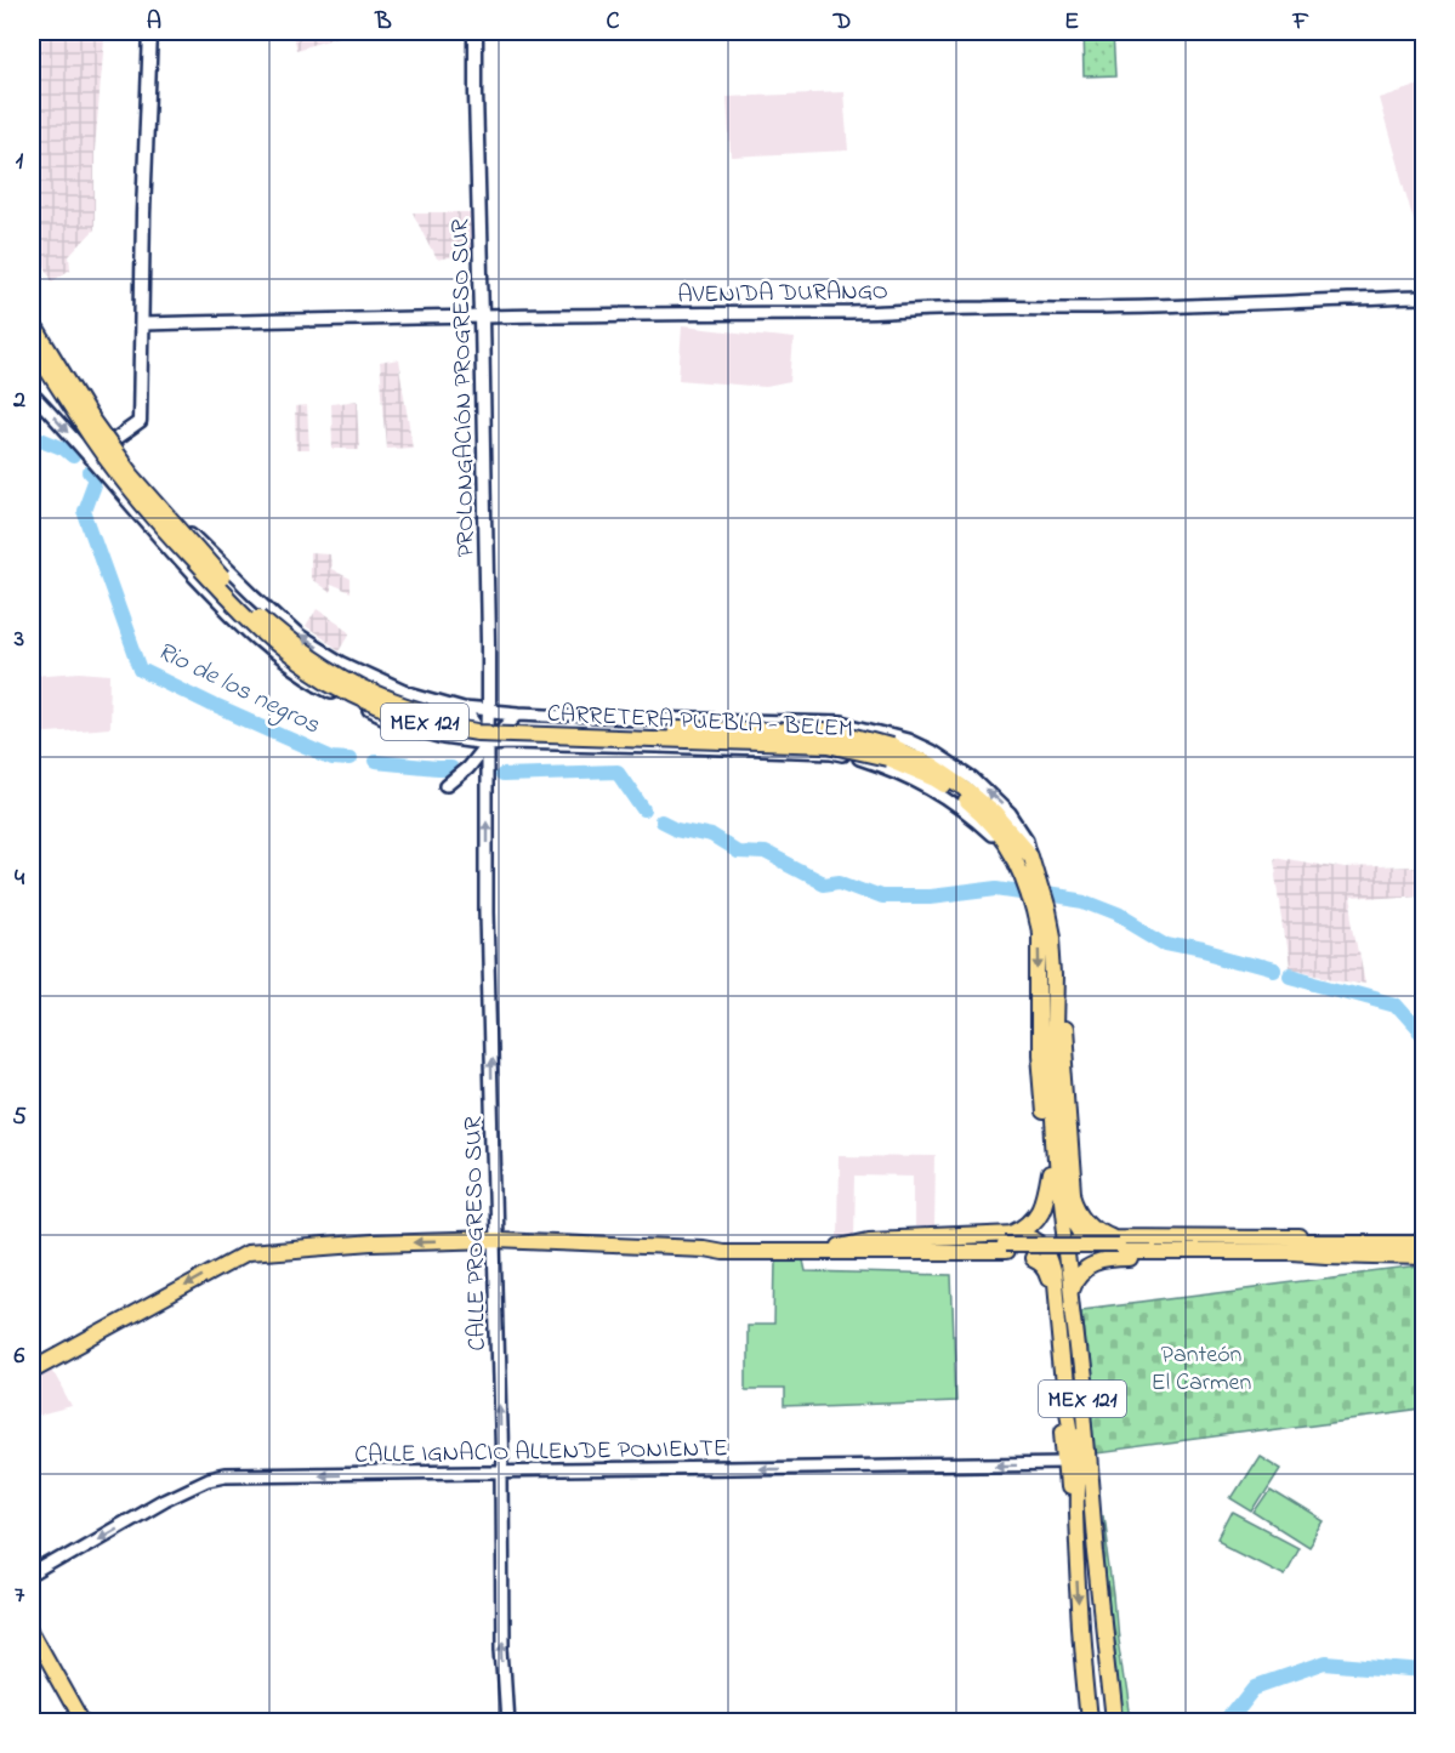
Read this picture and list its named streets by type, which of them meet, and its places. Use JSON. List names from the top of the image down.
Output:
{
  "streets": {
    "main road": ["PROLONGACIÓN PROGRESO SUR", "CARRETERA PUEBLA - BELEM", "MEX 121"],
    "street": ["AVENIDA DURANGO", "CALLE PROGRESO SUR", "CALLE IGNACIO ALLENDE PONIENTE"]
  },
  "crossings": [
    ["AVENIDA DURANGO", "PROLONGACIÓN PROGRESO SUR"],
    ["PROLONGACIÓN PROGRESO SUR", "CARRETERA PUEBLA - BELEM"],
    ["PROLONGACIÓN PROGRESO SUR", "CALLE PROGRESO SUR"],
    ["CALLE PROGRESO SUR", "CALLE IGNACIO ALLENDE PONIENTE"]
  ],
  "one_way": ["CALLE PROGRESO SUR", "CALLE IGNACIO ALLENDE PONIENTE"],
  "water": ["Rio de los negros"],
  "parks": ["Panteón El Carmen"],
  "grid": {
    "columns": [
      "A",
      "B",
      "C",
      "D",
      "E",
      "F"
    ],
    "rows": [
      "1",
      "2",
      "3",
      "4",
      "5",
      "6",
      "7"
    ]
  }
}
